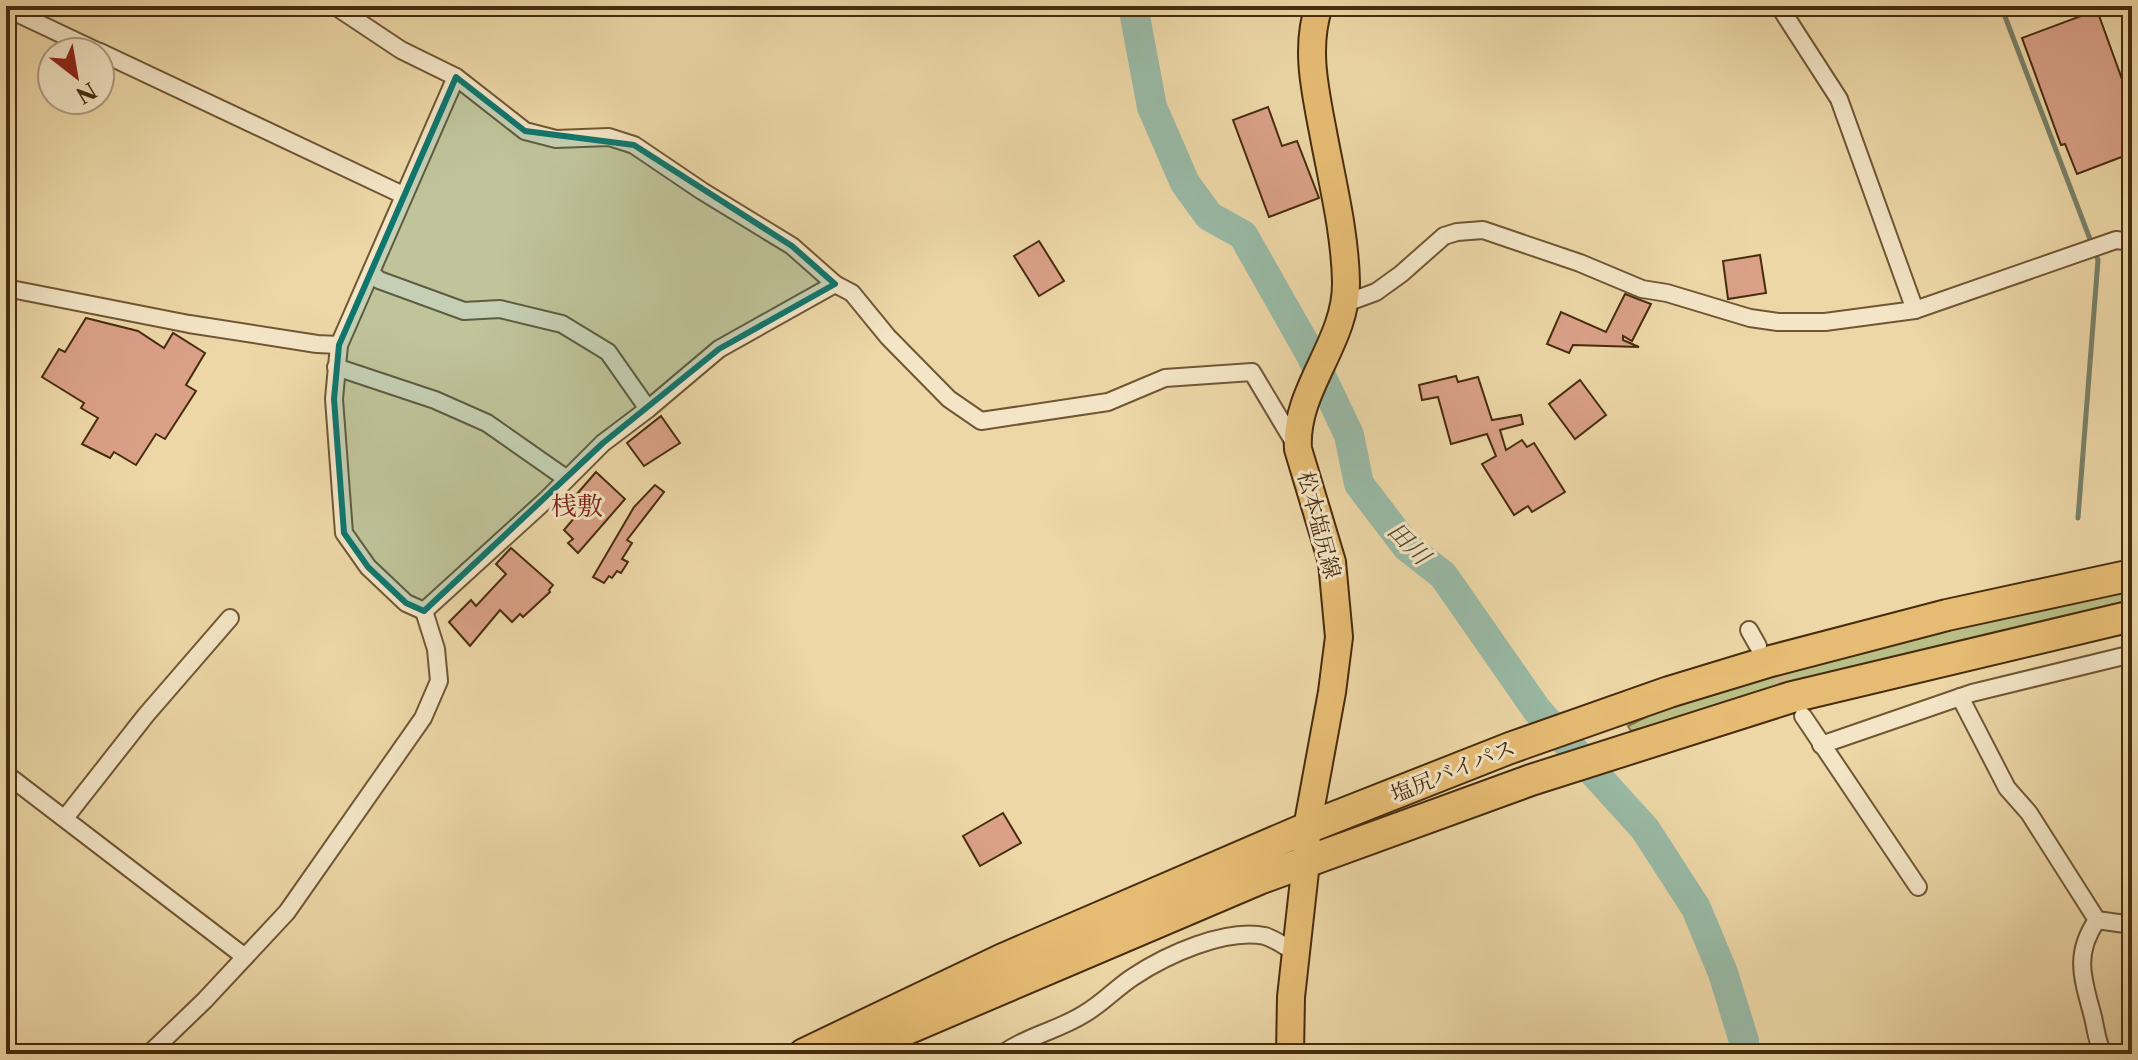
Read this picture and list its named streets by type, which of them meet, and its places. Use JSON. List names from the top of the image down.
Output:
{
  "streets": {
    "highway": ["塩尻バイパス"],
    "main road": ["松本塩尻線"]
  },
  "crossings": [
    ["松本塩尻線", "塩尻バイパス"]
  ],
  "districts": ["桟敷"],
  "water": ["田川"],
  "north": "bottom right"
}
